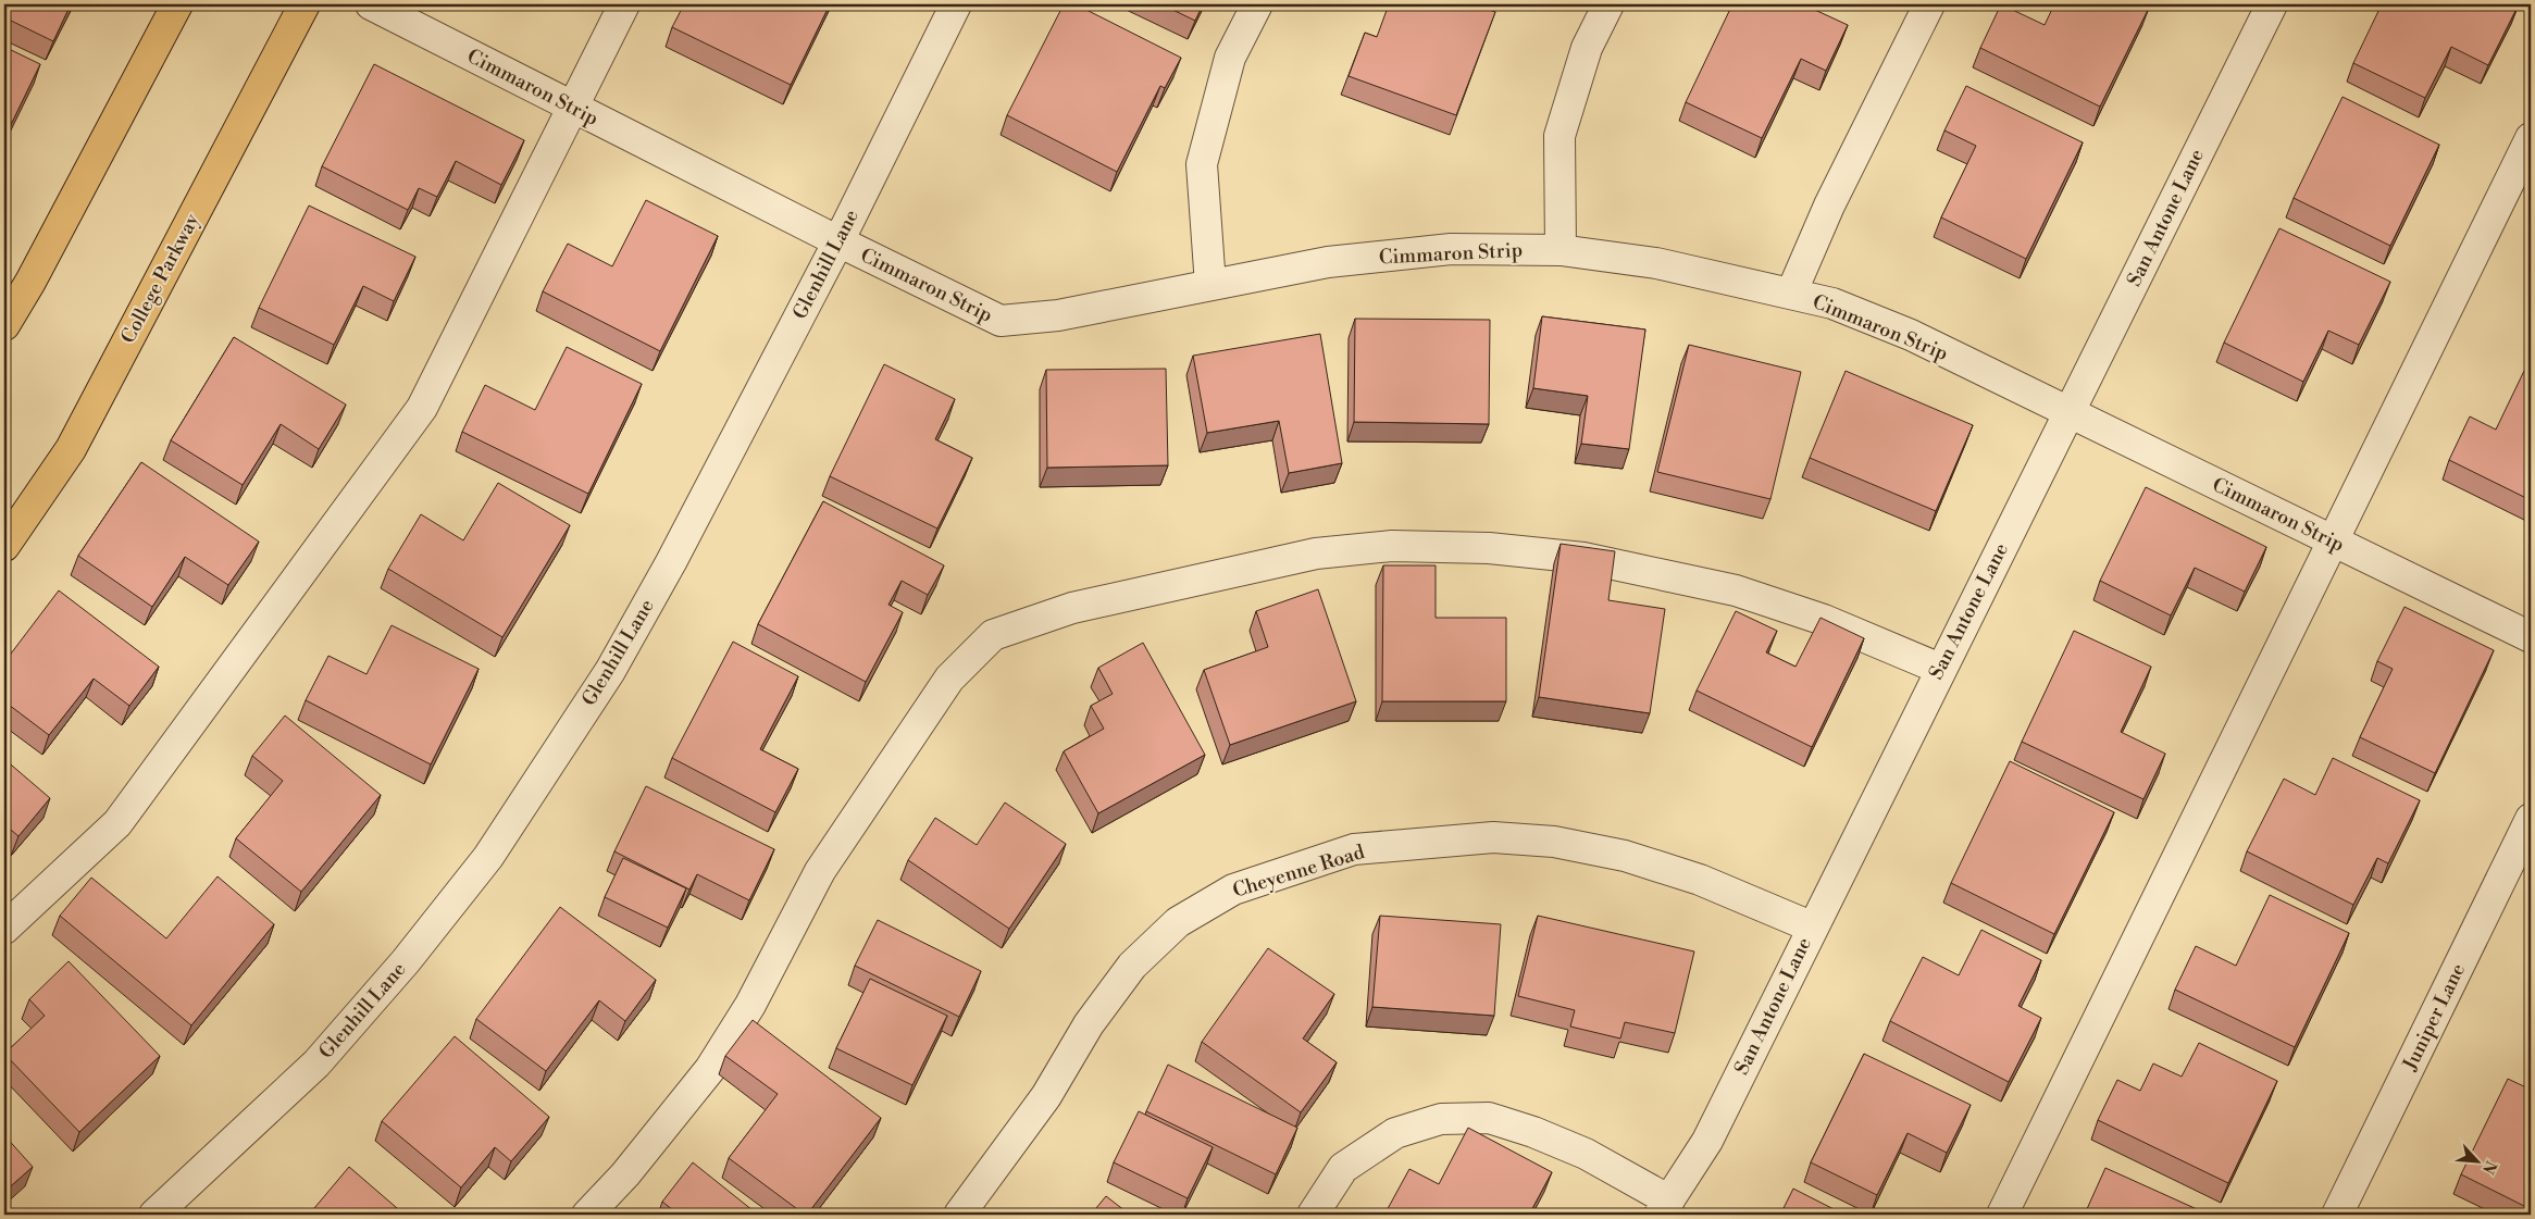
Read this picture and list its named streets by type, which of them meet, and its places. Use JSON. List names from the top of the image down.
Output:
{
  "streets": {
    "main road": ["College Parkway"],
    "street": [
      "Cimmaron Strip",
      "San Antone Lane",
      "Glenhill Lane",
      "Cheyenne Road",
      "Juniper Lane"
    ]
  },
  "crossings": [
    ["Cimmaron Strip", "San Antone Lane"],
    ["Cimmaron Strip", "Glenhill Lane"],
    ["San Antone Lane", "Cheyenne Road"]
  ],
  "north": "bottom right"
}
